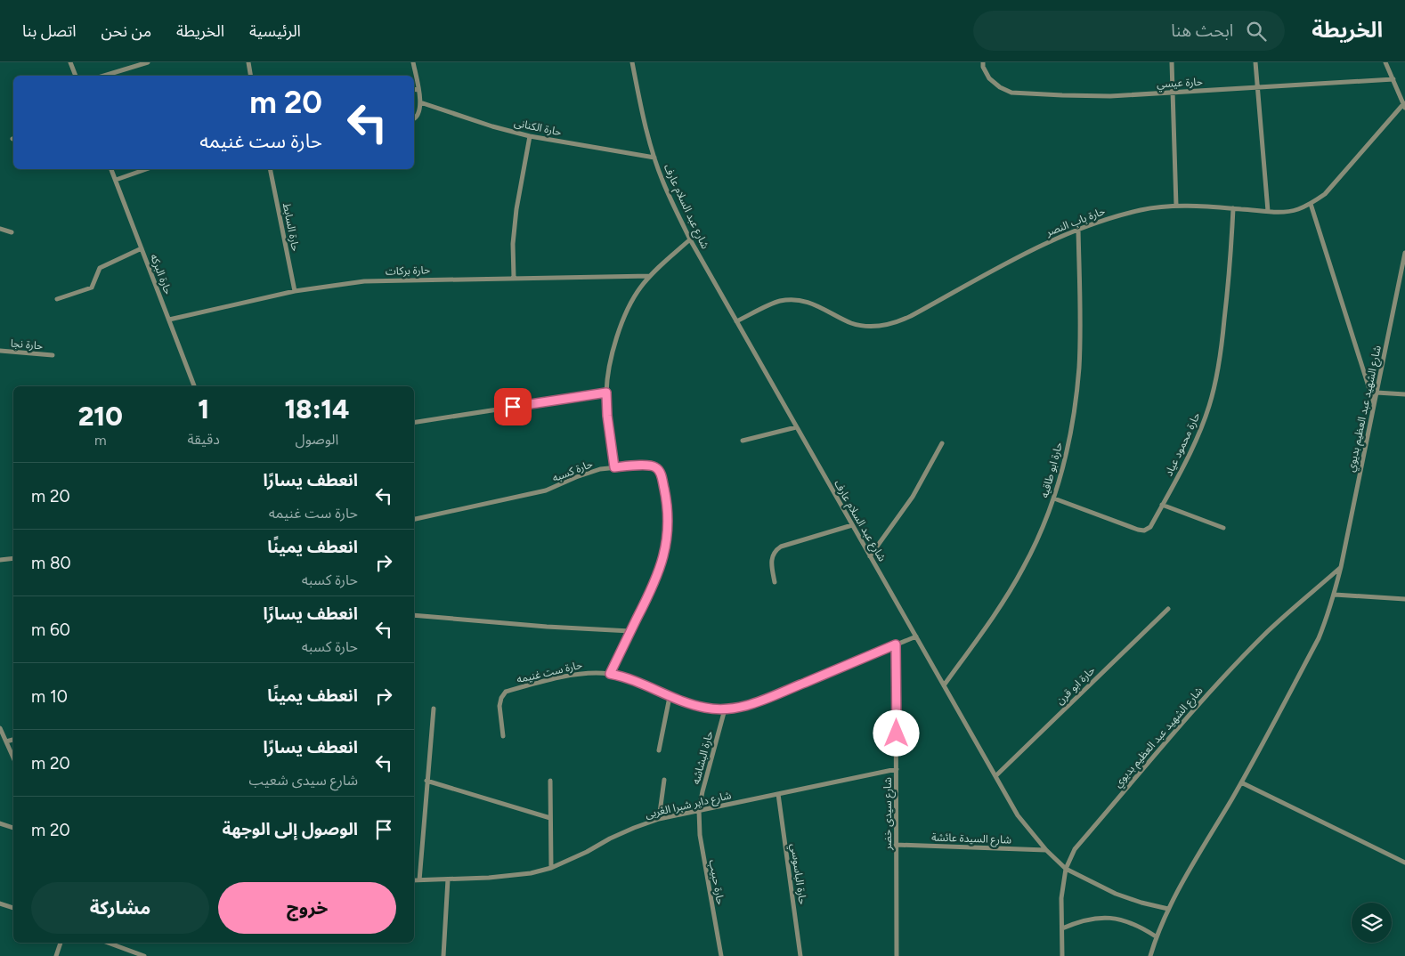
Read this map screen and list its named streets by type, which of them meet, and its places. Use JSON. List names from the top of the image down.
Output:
{
  "streets": {
    "street": [
      "حارة عيسي",
      "حارة الكنانى",
      "شارع عبد السلام عارف",
      "حارة باب النصر",
      "حارة السابط",
      "حارة بركات",
      "حارة البركه",
      "حارة نجا",
      "شارع الشهيد عبد العظيم بديوي",
      "حارة محمود عياد",
      "حارة ابو طاقيه",
      "حارة كسبه",
      "حارة ست غنيمه",
      "حارة ابو قرن",
      "حارة البشاشه",
      "شارع داير شبرا الغربى",
      "شارع سيدى خضر",
      "شارع السيدة عائشة",
      "حارة الباسوسي",
      "حارة حبيب"
    ]
  },
  "crossings": [
    ["حارة الكنانى", "شارع عبد السلام عارف"],
    ["شارع عبد السلام عارف", "حارة باب النصر"],
    ["شارع عبد السلام عارف", "شارع الشهيد عبد العظيم بديوي"],
    ["شارع عبد السلام عارف", "حارة ابو طاقيه"],
    ["شارع عبد السلام عارف", "حارة ست غنيمه"],
    ["شارع عبد السلام عارف", "حارة ابو قرن"],
    ["شارع عبد السلام عارف", "شارع السيدة عائشة"],
    ["حارة باب النصر", "حارة محمود عياد"],
    ["حارة باب النصر", "حارة ابو طاقيه"],
    ["حارة السابط", "حارة بركات"],
    ["حارة بركات", "حارة البركه"],
    ["حارة محمود عياد", "حارة ابو طاقيه"],
    ["حارة كسبه", "حارة ست غنيمه"],
    ["حارة ست غنيمه", "حارة البشاشه"],
    ["حارة ست غنيمه", "شارع سيدى خضر"],
    ["حارة البشاشه", "شارع داير شبرا الغربى"],
    ["حارة البشاشه", "حارة حبيب"],
    ["شارع داير شبرا الغربى", "شارع سيدى خضر"],
    ["شارع داير شبرا الغربى", "حارة الباسوسي"],
    ["شارع داير شبرا الغربى", "حارة حبيب"],
    ["شارع سيدى خضر", "شارع السيدة عائشة"]
  ],
  "page": {
    "header": "الخريطة",
    "search": "ابحث هنا",
    "nav": [
      "الرئيسية",
      "الخريطة",
      "من نحن",
      "اتصل بنا"
    ],
    "turn": ["20 m", "حارة ست غنيمه"],
    "eta": [
      "18:14",
      "الوصول",
      "1",
      "دقيقة",
      "210",
      "m"
    ],
    "list": [
      {
        "name": "انعطف يسارًا",
        "note": "حارة ست غنيمه",
        "value": "20 m"
      },
      {
        "name": "انعطف يمينًا",
        "note": "حارة كسبه",
        "value": "80 m"
      },
      {
        "name": "انعطف يسارًا",
        "note": "حارة كسبه",
        "value": "60 m"
      },
      {
        "name": "انعطف يمينًا",
        "value": "10 m"
      },
      {
        "name": "انعطف يسارًا",
        "note": "شارع سيدى شعيب",
        "value": "20 m"
      },
      {
        "name": "الوصول إلى الوجهة",
        "value": "20 m"
      }
    ],
    "buttons": ["خروج", "مشاركة"]
  }
}
